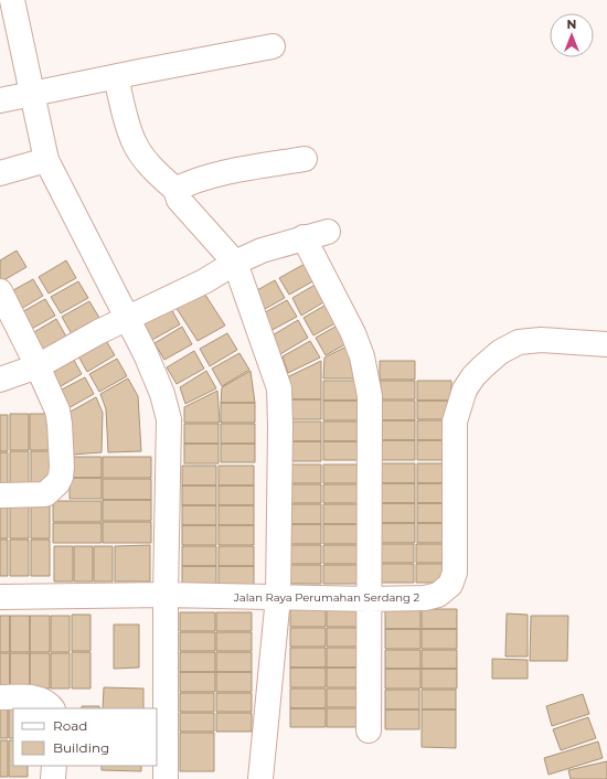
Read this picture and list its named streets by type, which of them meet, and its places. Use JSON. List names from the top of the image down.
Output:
{
  "streets": {
    "street": ["Jalan Raya Perumahan Serdang 2"]
  },
  "legend": ["Road", "Building"],
  "north": "top"
}
